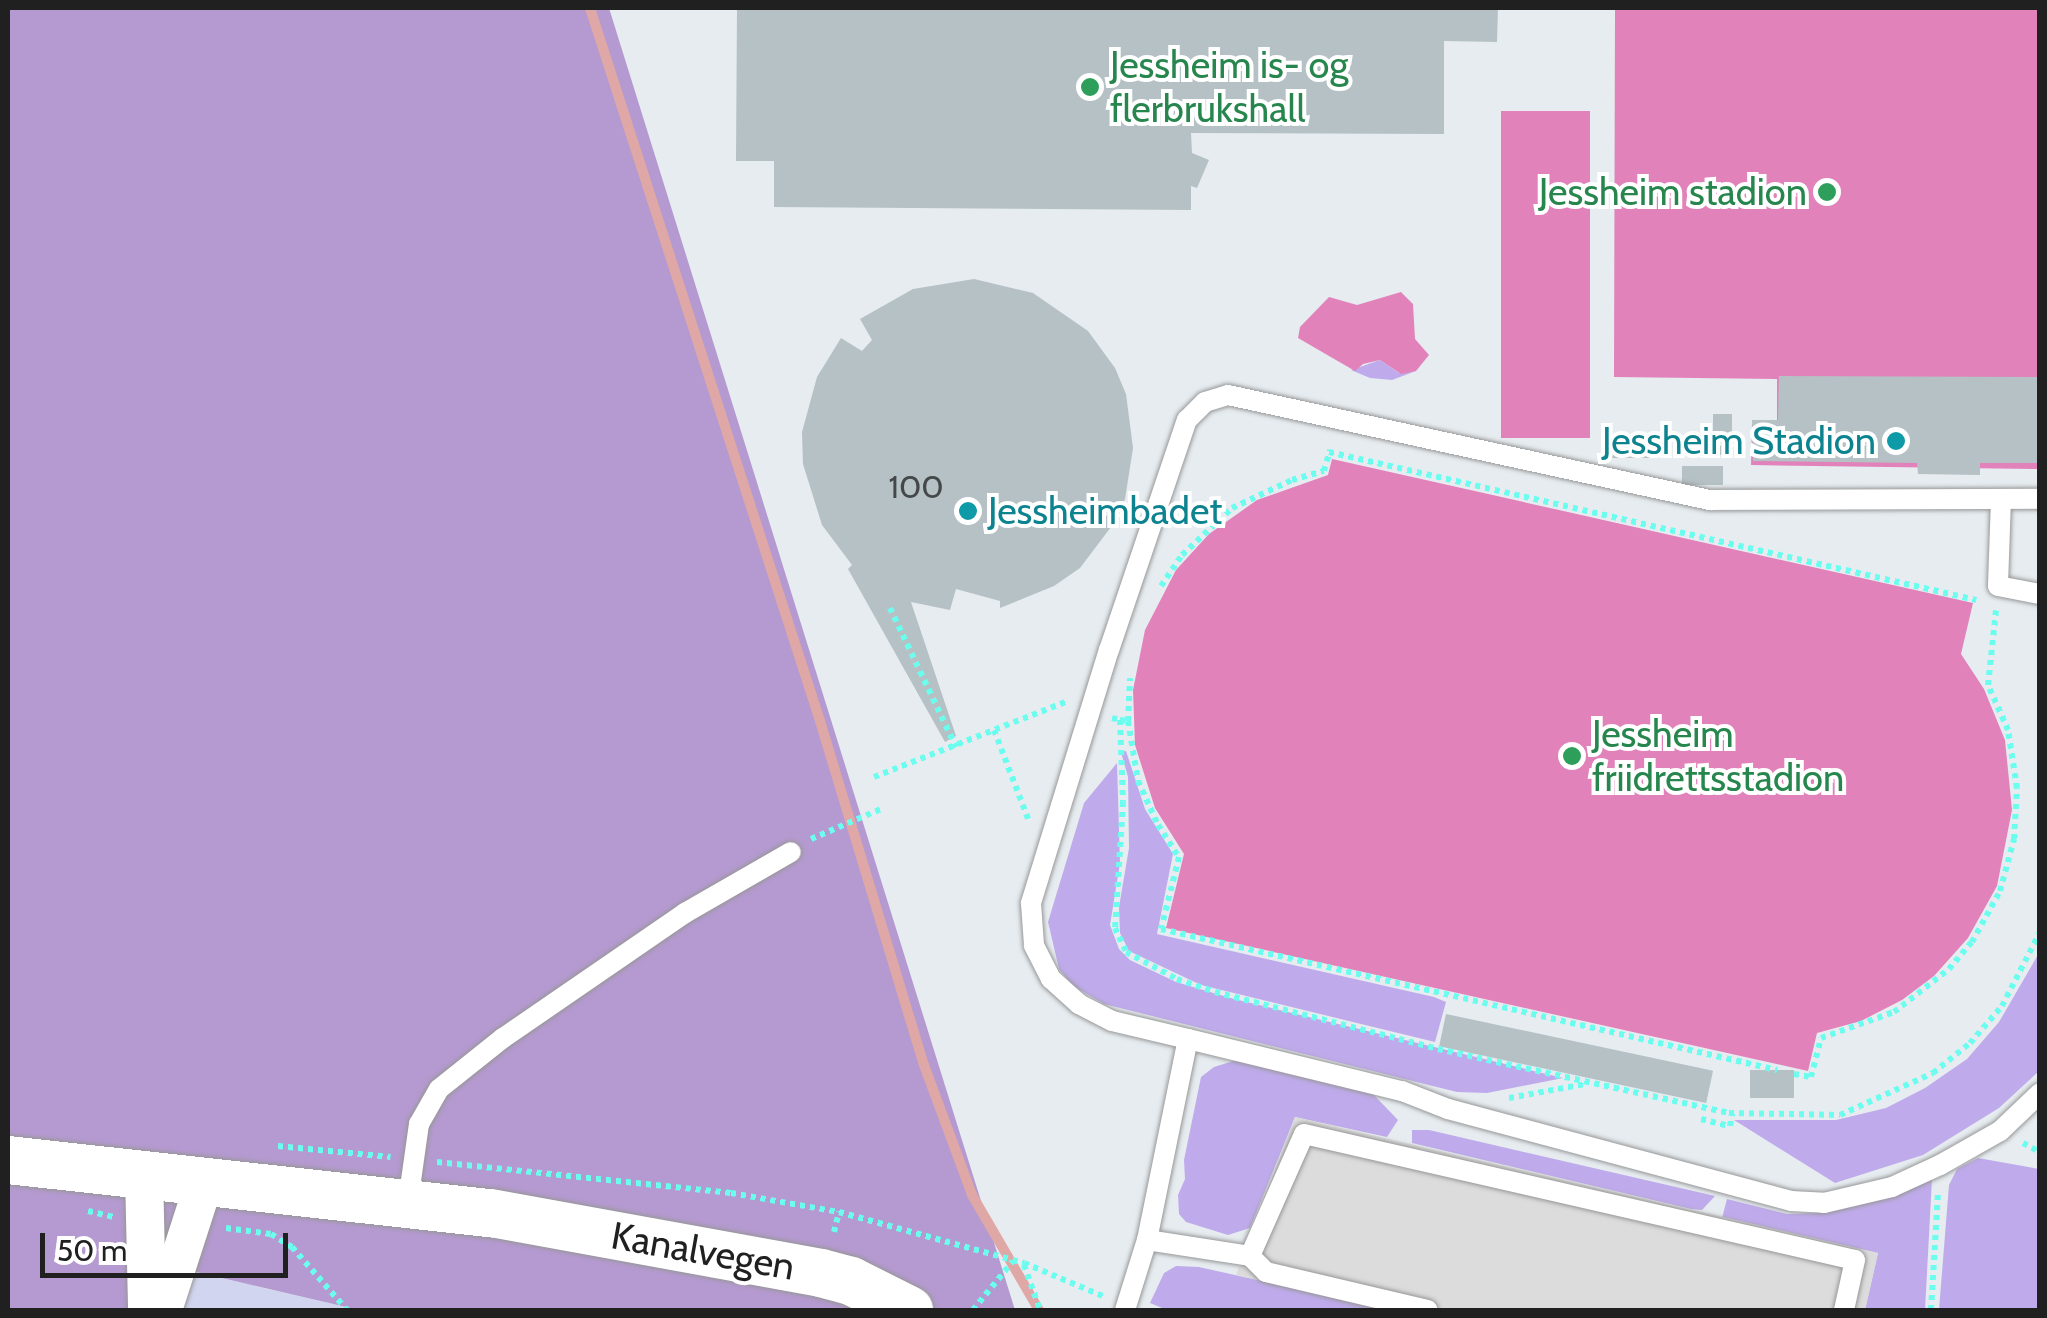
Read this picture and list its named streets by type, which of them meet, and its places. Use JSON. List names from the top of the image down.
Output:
{
  "streets": {
    "street": ["Kanalvegen"]
  },
  "places": [
    "Jessheim is- og flerbrukshall",
    "Jessheim stadion",
    "Jessheim Stadion",
    "Jessheimbadet",
    "Jessheim friidrettsstadion"
  ],
  "house_numbers": ["100"],
  "scale_bar": "50 m"
}
